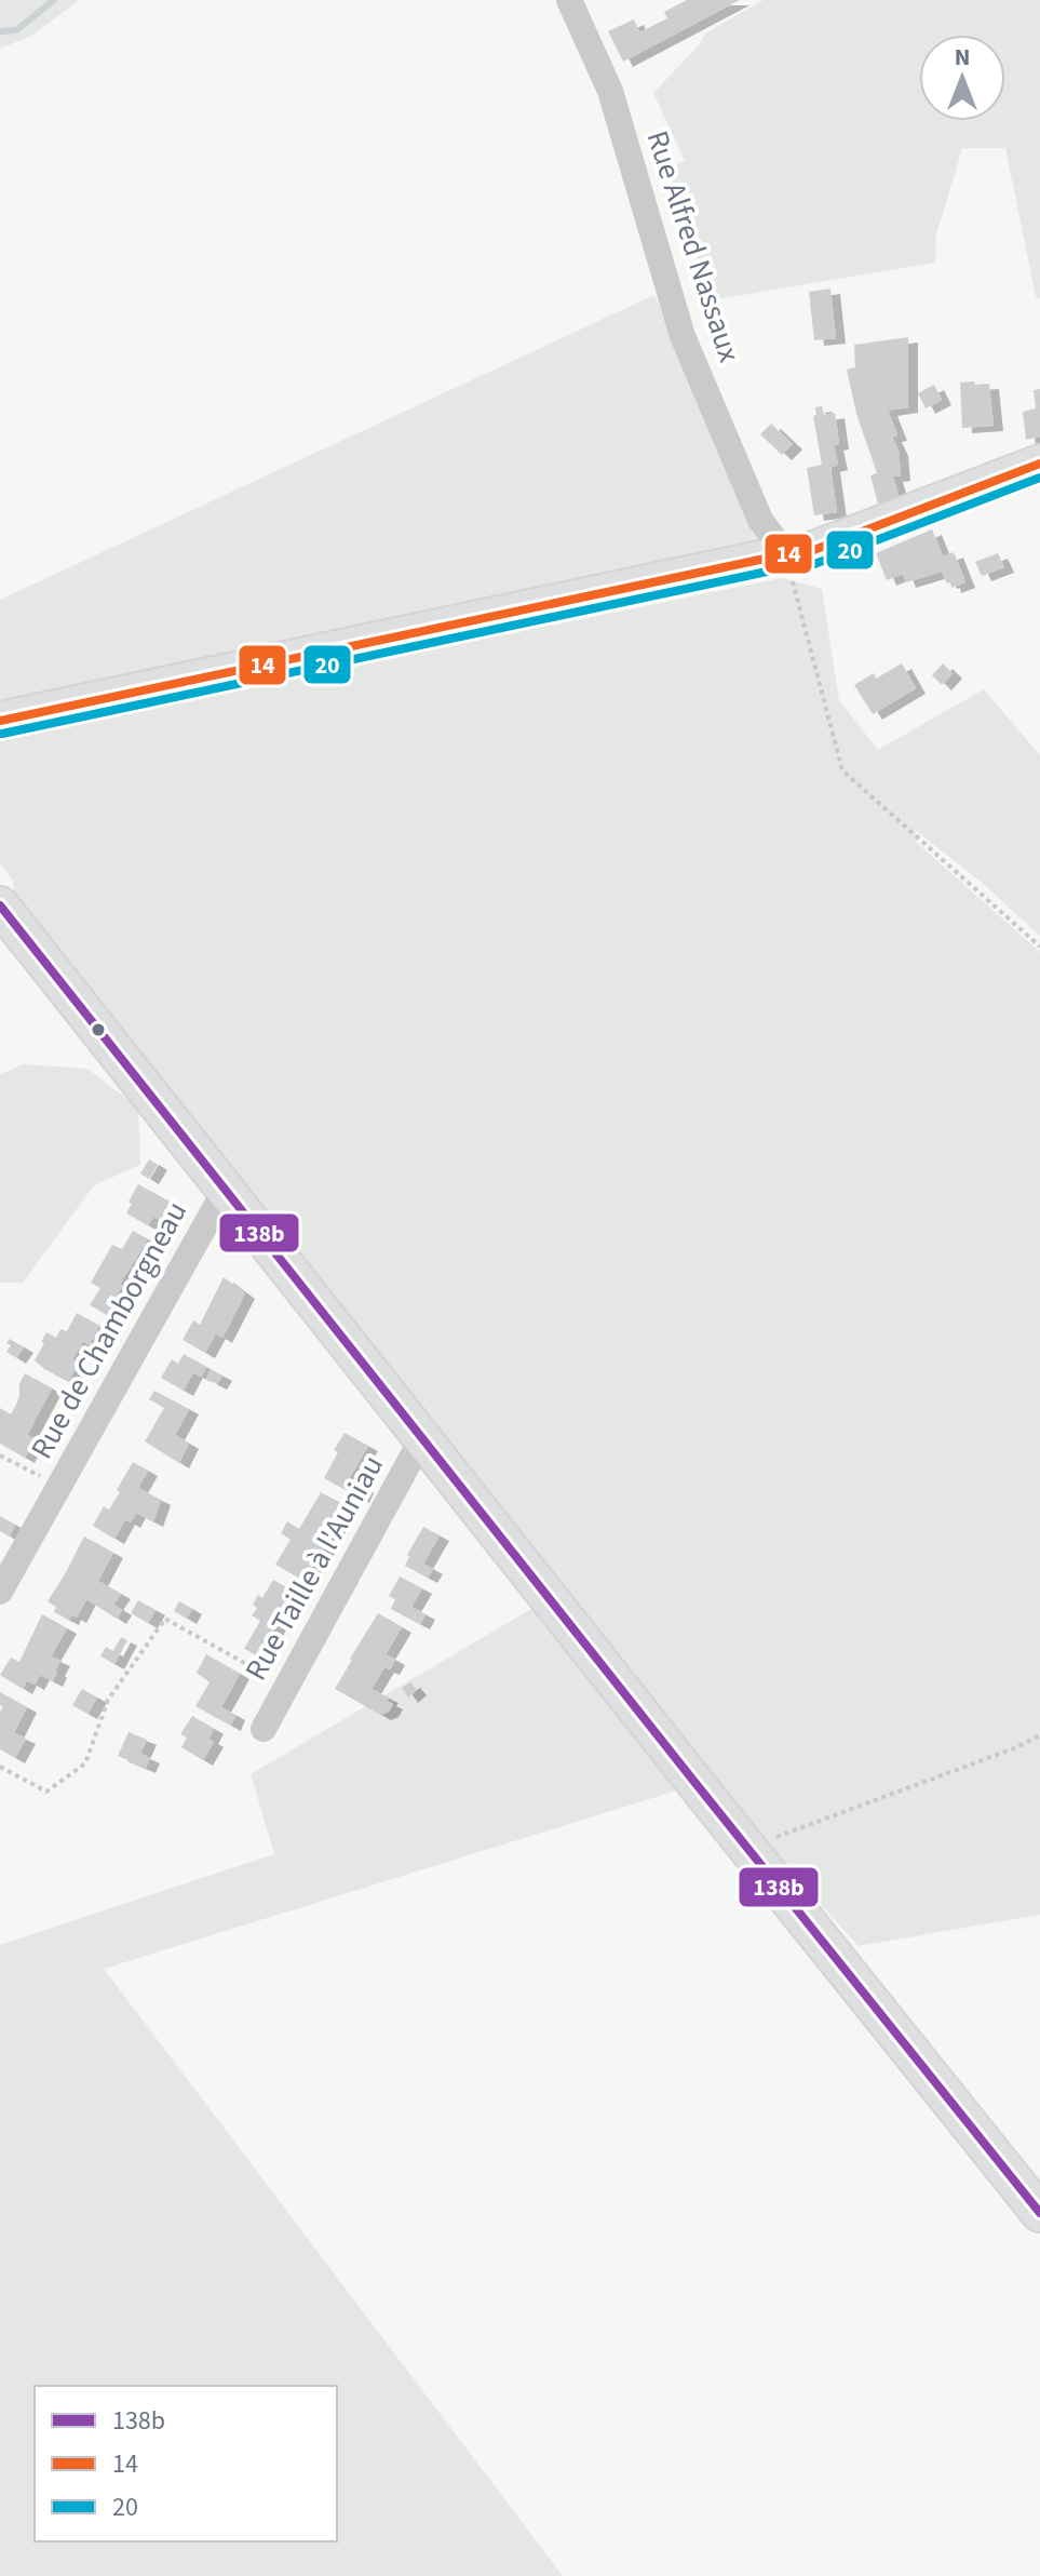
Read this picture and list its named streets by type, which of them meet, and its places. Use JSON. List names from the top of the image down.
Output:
{
  "streets": {
    "street": ["Rue Alfred Nassaux", "Rue de Chamborgneau", "Rue Taille à l'Auniau"]
  },
  "lines": ["transit line 14", "transit line 20", "transit line 138b"],
  "legend": ["138b", "14", "20"],
  "north": "top"
}
